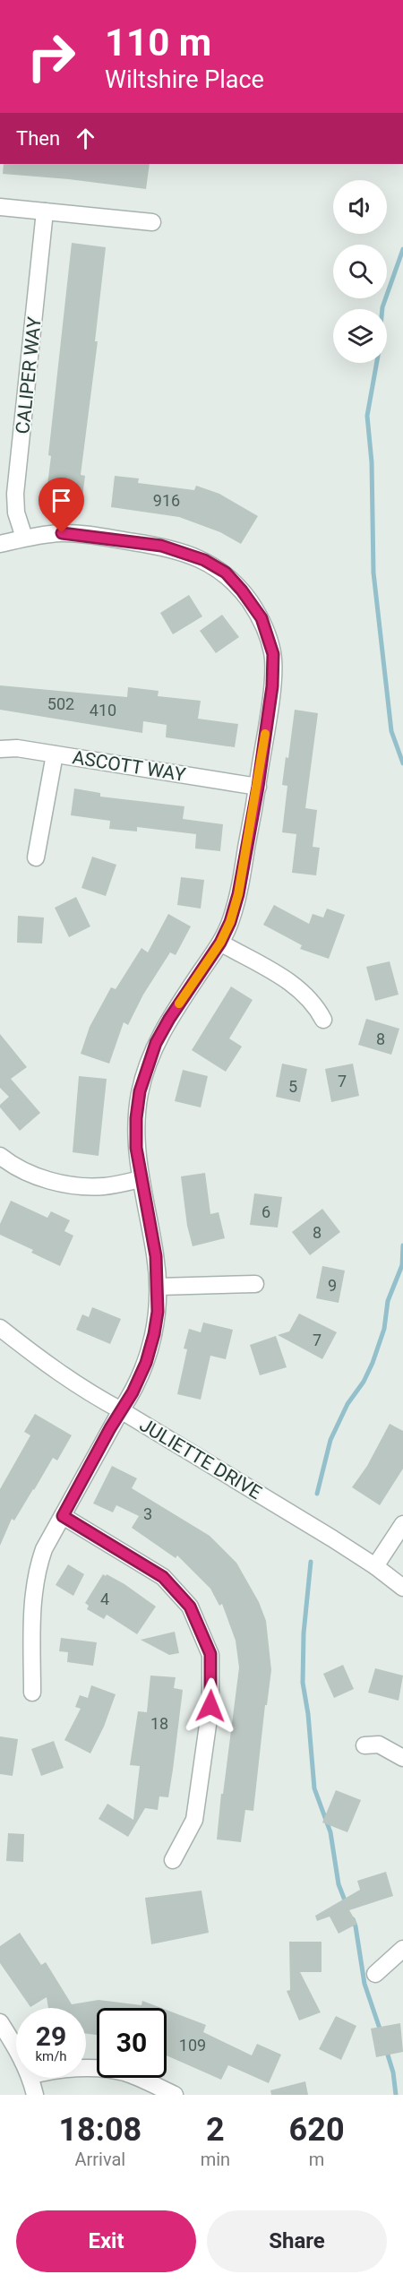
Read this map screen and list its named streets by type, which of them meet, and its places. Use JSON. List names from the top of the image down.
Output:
{
  "streets": {
    "street": ["CALIPER WAY", "ASCOTT WAY", "JULIETTE DRIVE"]
  },
  "house_numbers": [
    "916",
    "502",
    "410",
    "8",
    "7",
    "5",
    "6",
    "8",
    "9",
    "7",
    "3",
    "4",
    "18",
    "109"
  ],
  "page": {
    "turn": ["110 m", "Wiltshire Place"],
    "then": "Then",
    "speed": "29 km/h",
    "limit": "30",
    "eta": [
      "18:08",
      "Arrival",
      "2",
      "min",
      "620",
      "m"
    ],
    "buttons": ["Exit", "Share"]
  }
}
